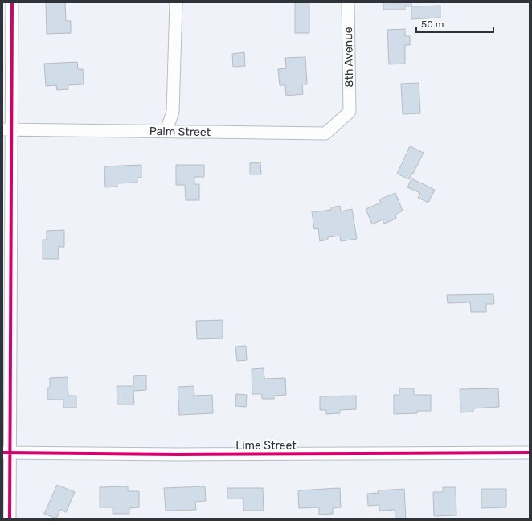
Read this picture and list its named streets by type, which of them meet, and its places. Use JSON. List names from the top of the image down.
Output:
{
  "streets": {
    "street": ["8th Avenue", "Palm Street", "Lime Street"]
  },
  "crossings": [
    ["8th Avenue", "Palm Street"]
  ],
  "scale_bar": "50 m"
}
